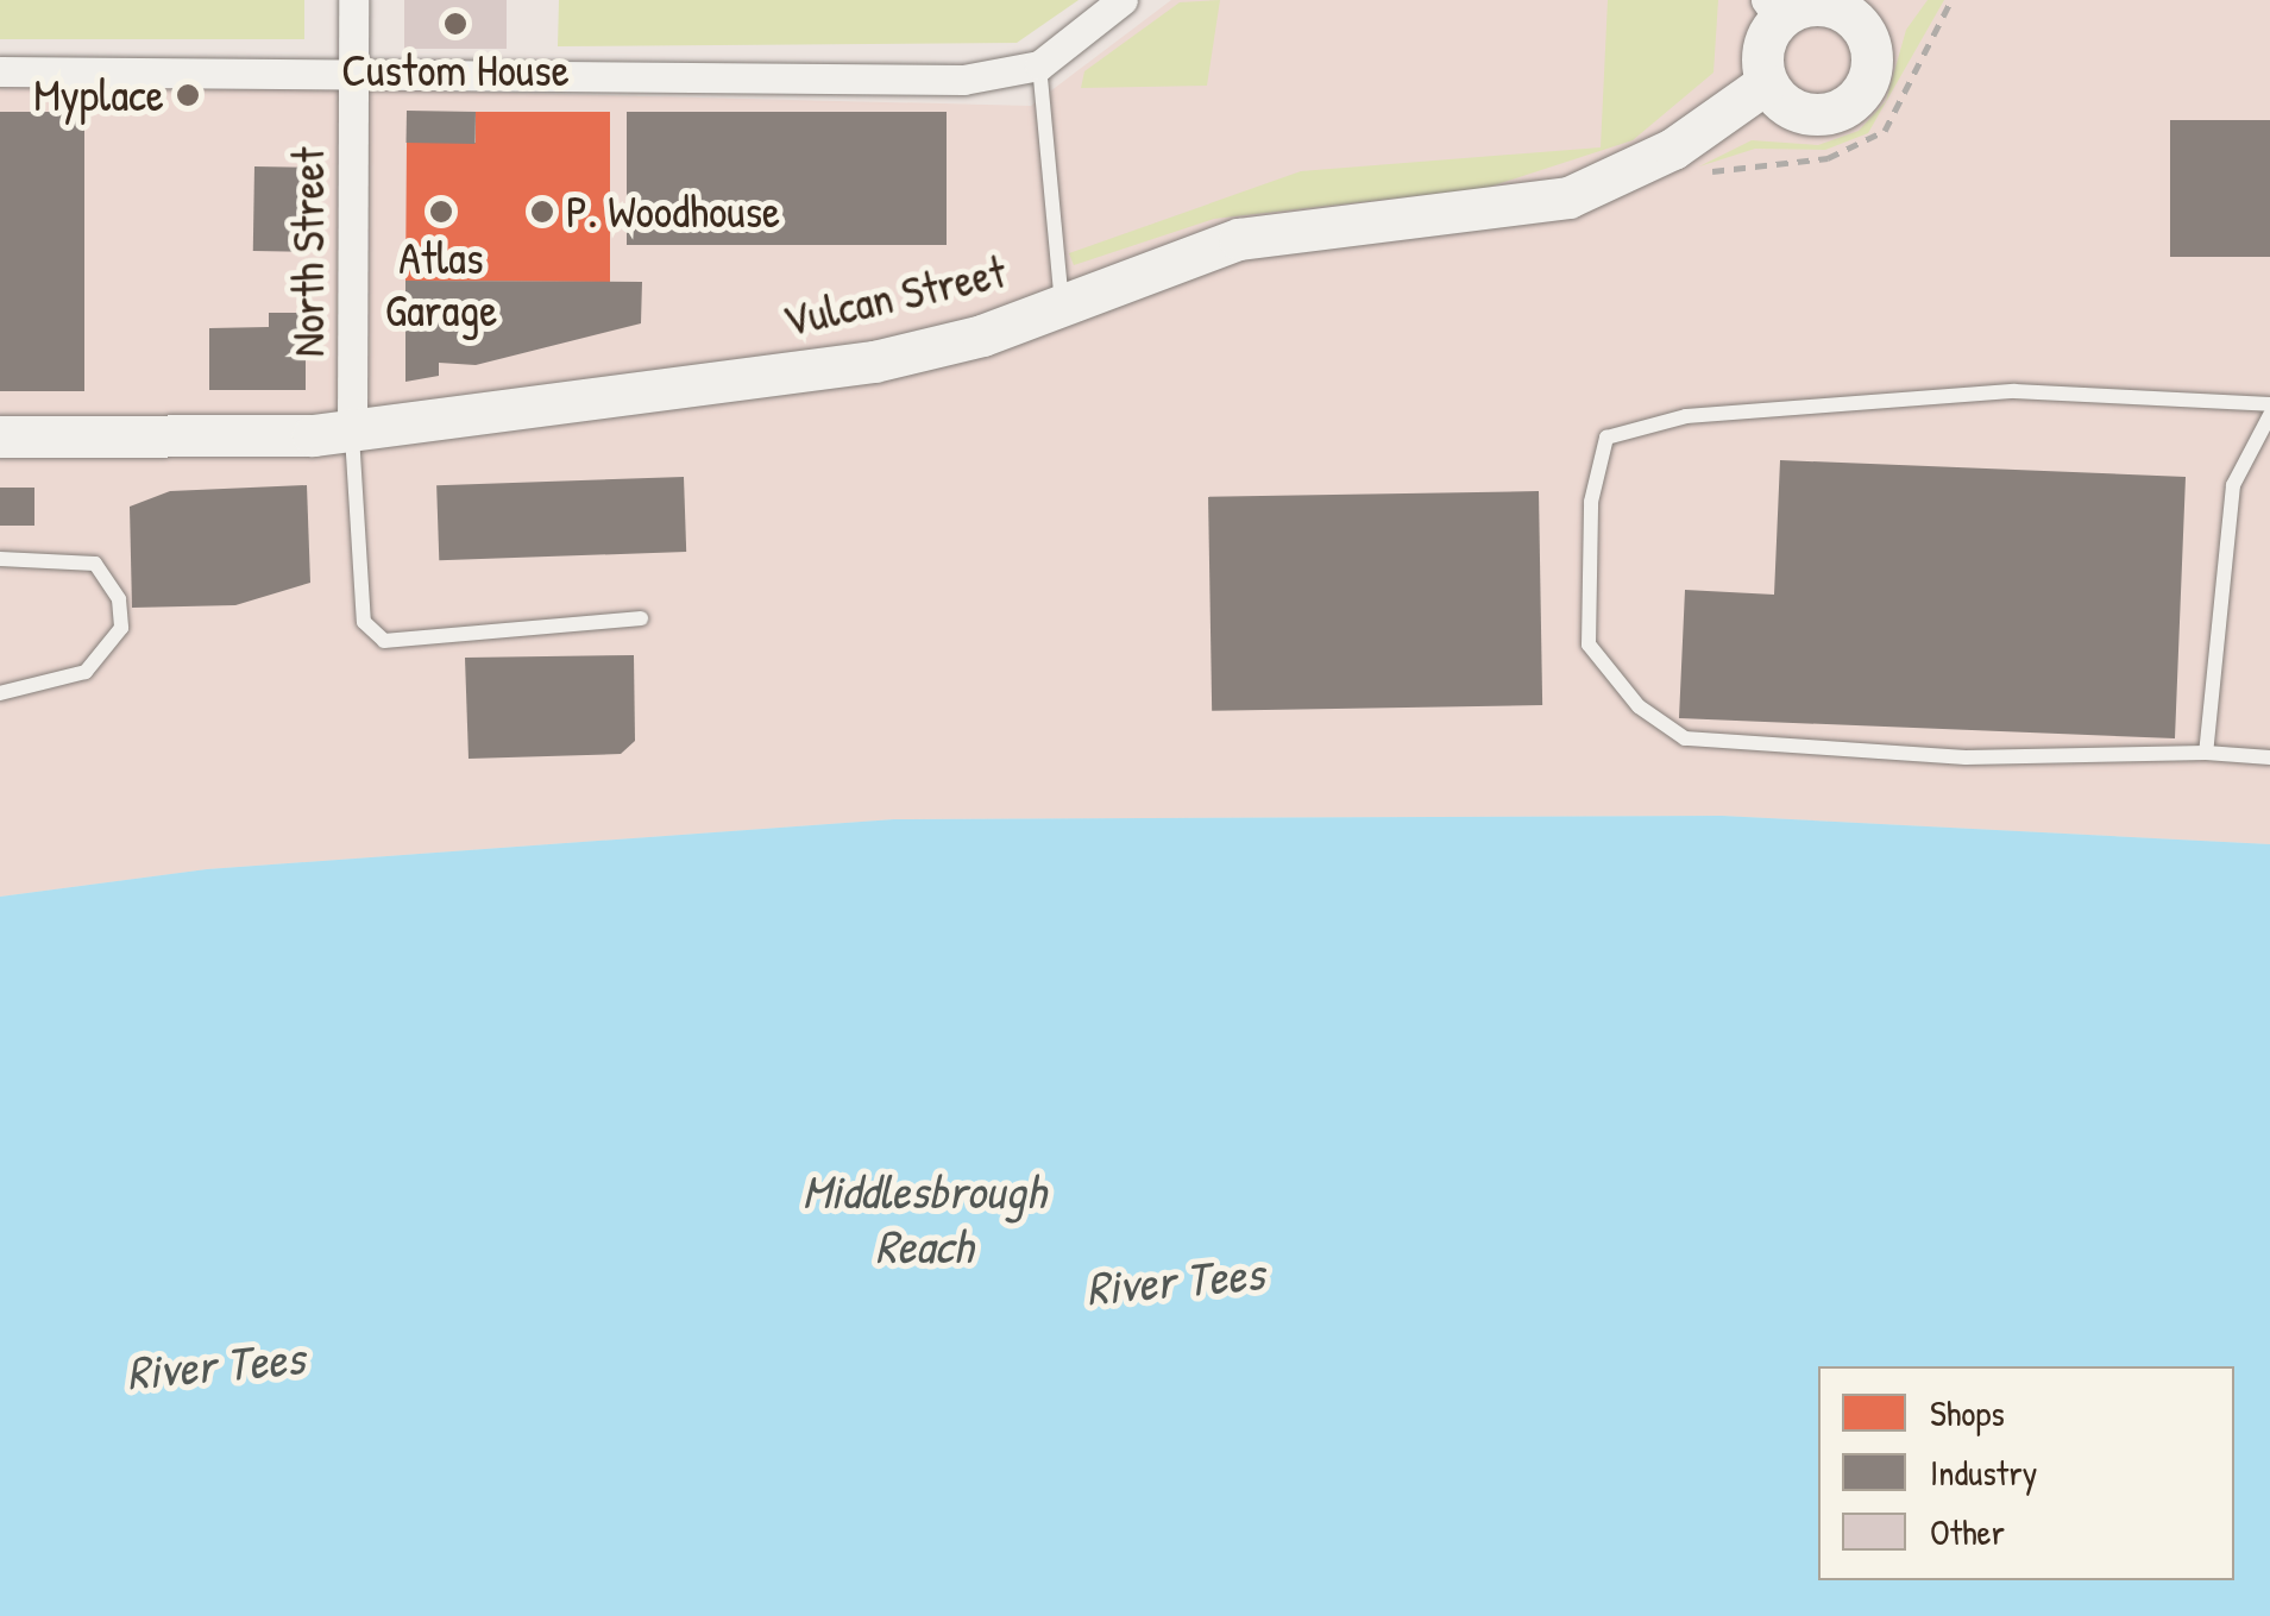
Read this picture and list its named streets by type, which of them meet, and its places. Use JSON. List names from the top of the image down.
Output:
{
  "streets": {
    "street": ["North Street", "Vulcan Street"]
  },
  "crossings": [
    ["North Street", "Vulcan Street"]
  ],
  "water": ["Middlesbrough Reach", "River Tees"],
  "places": [
    "Custom House",
    "Myplace",
    "Atlas Garage",
    "P. Woodhouse"
  ],
  "legend": ["Shops", "Industry", "Other"]
}
